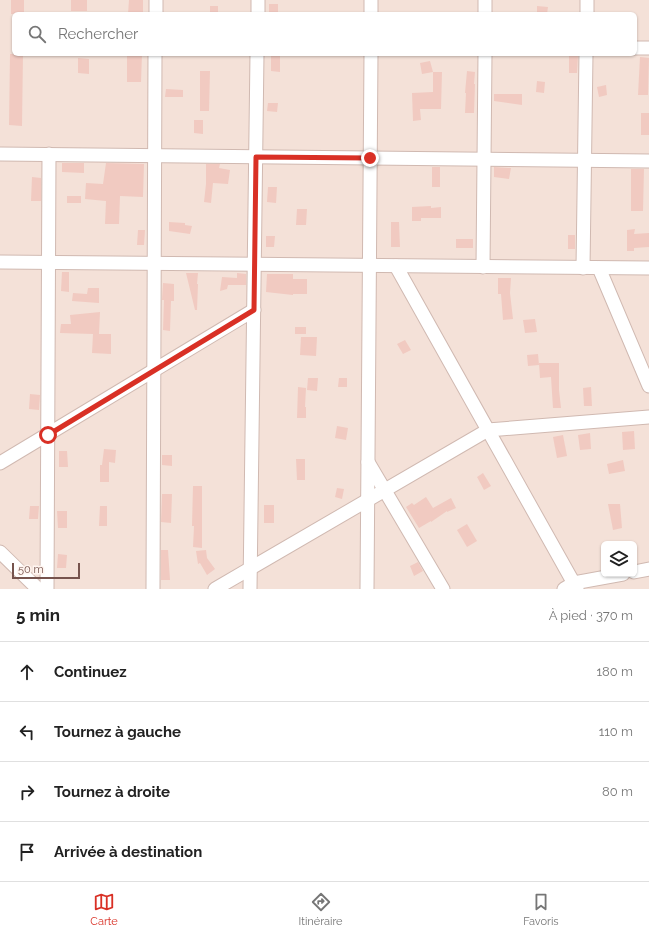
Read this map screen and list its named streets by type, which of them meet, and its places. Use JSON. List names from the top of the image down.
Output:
{
  "scale_bar": "50 m",
  "page": {
    "search": "Rechercher",
    "scale": "50 m",
    "heading": ["5 min", "À pied · 370 m"],
    "list": [
      ["Continuez", "180 m"],
      ["Tournez à gauche", "110 m"],
      ["Tournez à droite", "80 m"],
      "Arrivée à destination"
    ],
    "nav": ["Carte", "Itinéraire", "Favoris"]
  }
}
